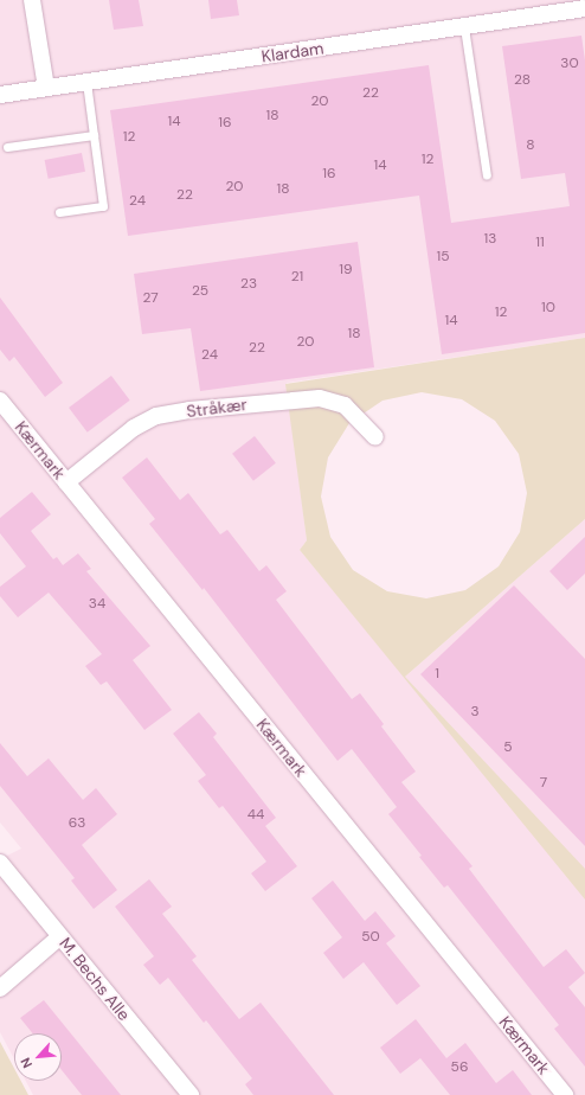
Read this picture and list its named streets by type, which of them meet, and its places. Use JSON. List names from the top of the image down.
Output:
{
  "streets": {
    "street": [
      "Klardam",
      "Stråkær",
      "Kærmark",
      "M. Bechs Alle"
    ]
  },
  "crossings": [
    ["Stråkær", "Kærmark"]
  ],
  "house_numbers": [
    "30",
    "28",
    "22",
    "20",
    "18",
    "14",
    "16",
    "12",
    "8",
    "12",
    "14",
    "16",
    "20",
    "18",
    "22",
    "24",
    "13",
    "11",
    "15",
    "19",
    "21",
    "23",
    "25",
    "27",
    "10",
    "12",
    "14",
    "18",
    "20",
    "22",
    "24",
    "34",
    "1",
    "3",
    "5",
    "7",
    "44",
    "63",
    "50",
    "56"
  ],
  "north": "bottom left"
}
